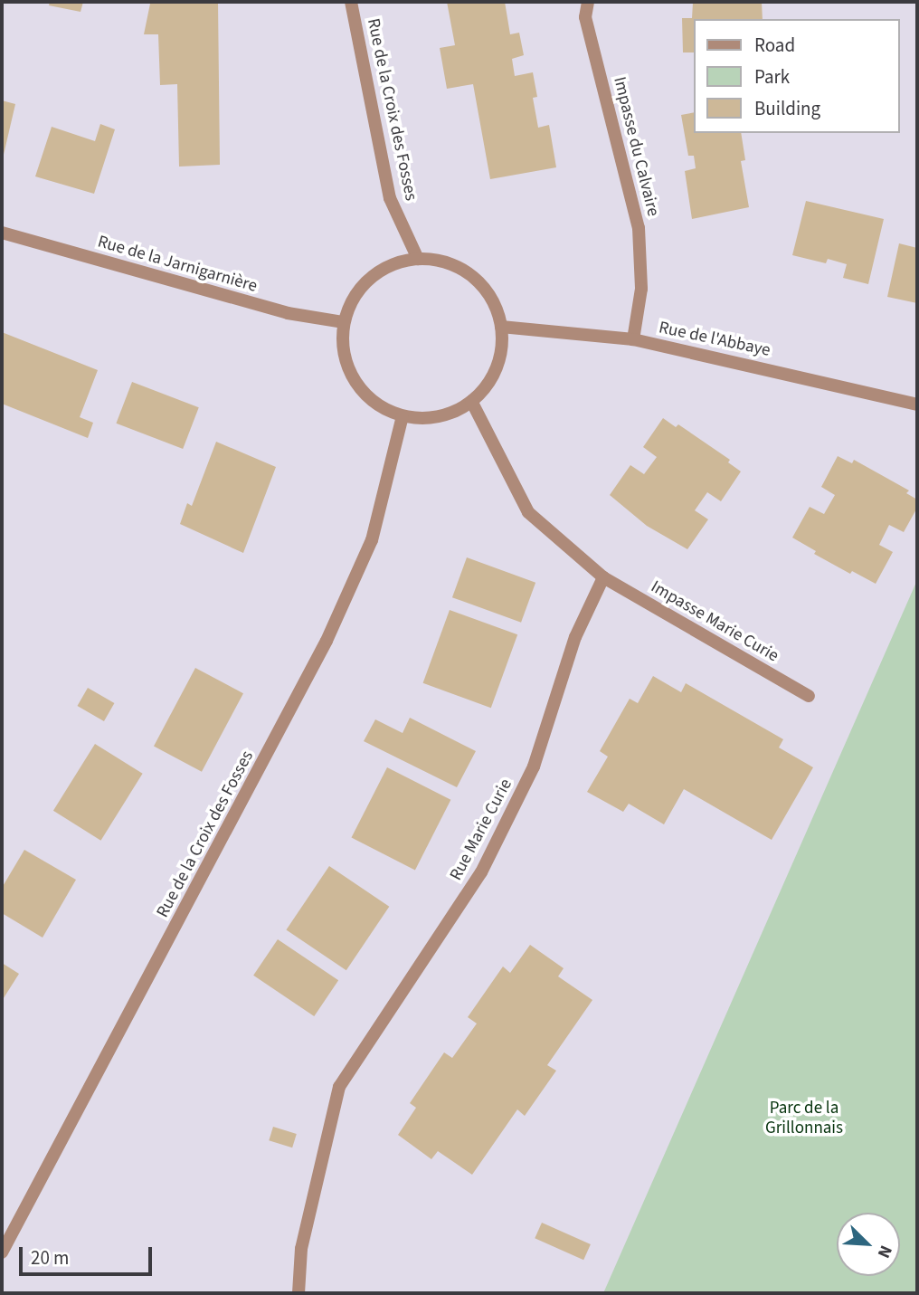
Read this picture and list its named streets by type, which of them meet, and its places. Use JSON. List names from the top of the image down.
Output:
{
  "streets": {
    "street": [
      "Rue de la Croix des Fosses",
      "Impasse du Calvaire",
      "Rue de la Jarnigarnière",
      "Rue de l'Abbaye",
      "Impasse Marie Curie",
      "Rue Marie Curie"
    ]
  },
  "crossings": [
    ["Rue de la Croix des Fosses", "Rue de la Jarnigarnière"],
    ["Rue de la Croix des Fosses", "Rue de l'Abbaye"],
    ["Impasse du Calvaire", "Rue de l'Abbaye"],
    ["Rue de la Jarnigarnière", "Rue de l'Abbaye"],
    ["Impasse Marie Curie", "Rue Marie Curie"]
  ],
  "parks": ["Parc de la Grillonnais"],
  "legend": ["Road", "Park", "Building"],
  "scale_bar": "20 m",
  "north": "bottom right"
}
